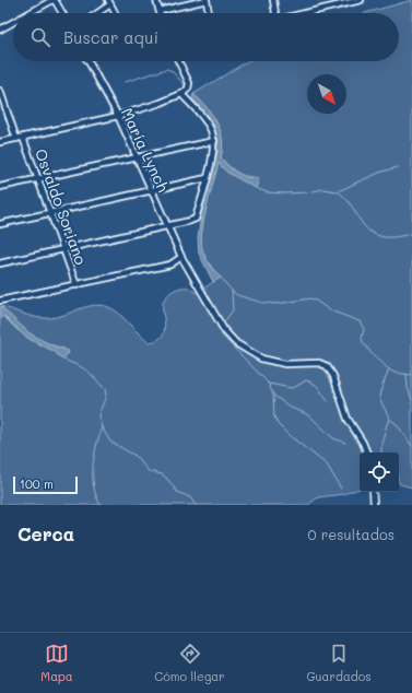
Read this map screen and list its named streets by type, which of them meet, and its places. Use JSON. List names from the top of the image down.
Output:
{
  "streets": {
    "street": ["María Lynch", "Osvaldo Soriano"]
  },
  "scale_bar": "100 m",
  "north": "bottom right",
  "page": {
    "search": "Buscar aquí",
    "scale": "100 m",
    "heading": ["Cerca", "0 resultados"],
    "nav": ["Mapa", "Cómo llegar", "Guardados"]
  }
}
